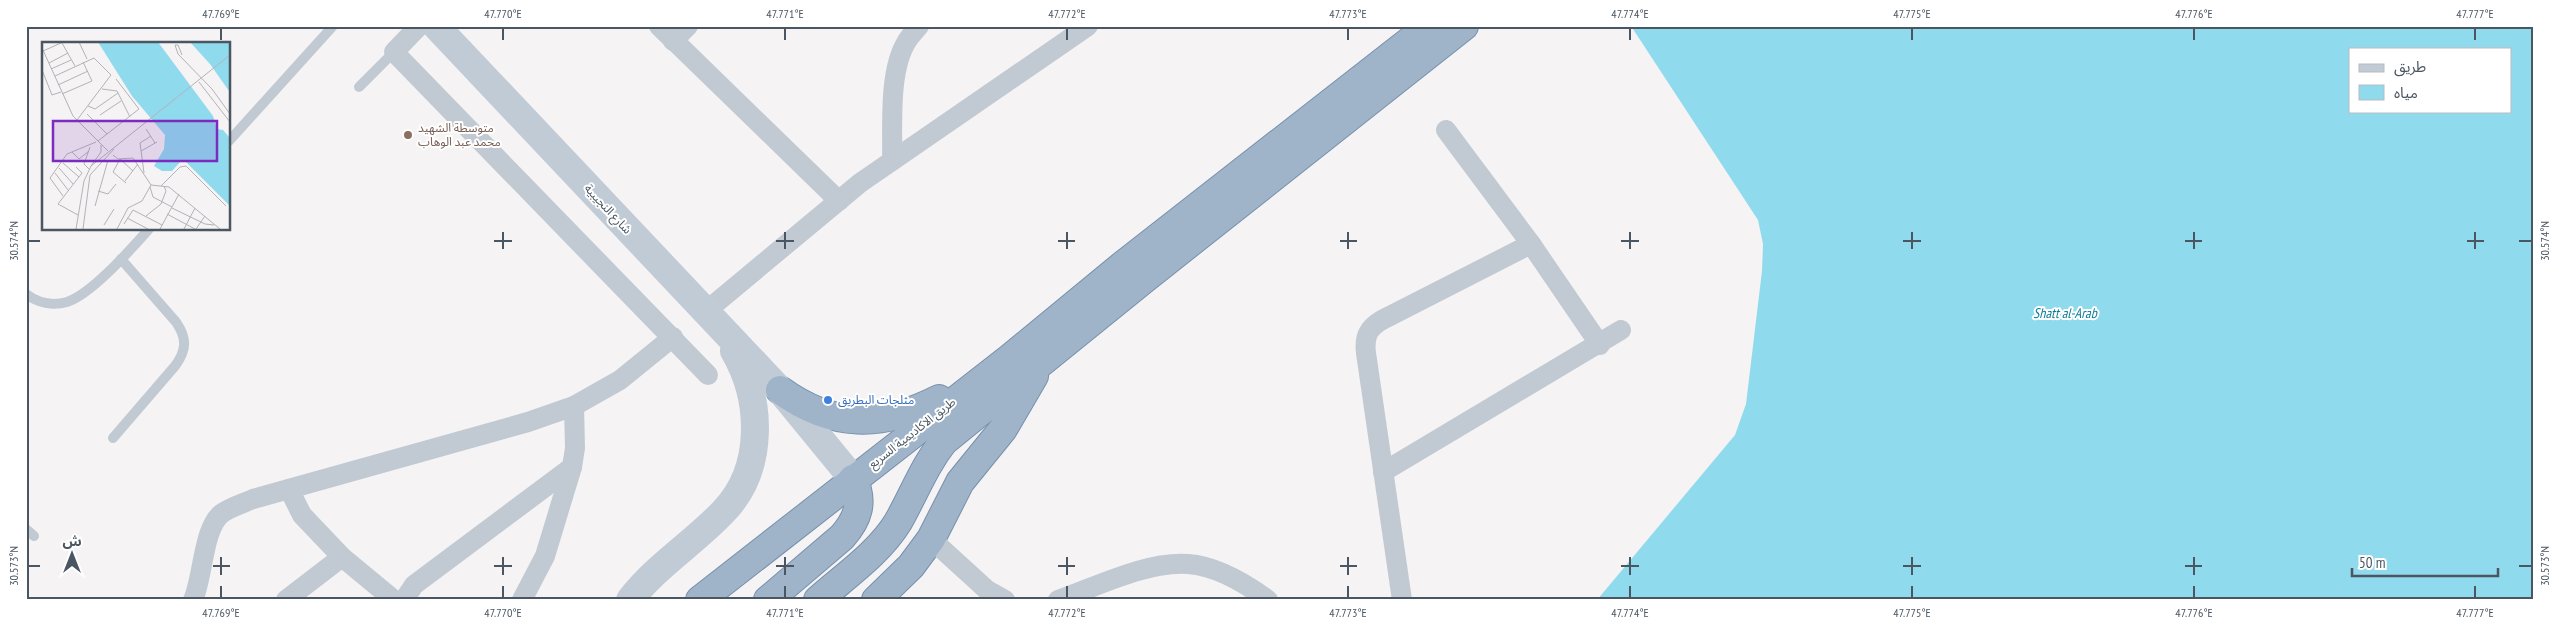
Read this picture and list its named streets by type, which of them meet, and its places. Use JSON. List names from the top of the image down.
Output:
{
  "streets": {
    "highway": ["طريق الاكاديمية السريع"],
    "main road": ["شارع النجيبية"]
  },
  "crossings": [
    ["شارع النجيبية", "طريق الاكاديمية السريع"]
  ],
  "water": ["Shatt al-Arab"],
  "places": ["متوسطة الشهيد محمد عبد الوهاب", "مثلجات البطريق"],
  "legend": ["طريق", "مياه"],
  "scale_bar": "50 m",
  "north": "top",
  "coordinates": [
    "47.769°E",
    "47.770°E",
    "47.771°E",
    "47.772°E",
    "47.773°E",
    "47.774°E",
    "47.775°E",
    "47.776°E",
    "47.777°E",
    "30.574°N",
    "30.573°N"
  ]
}
